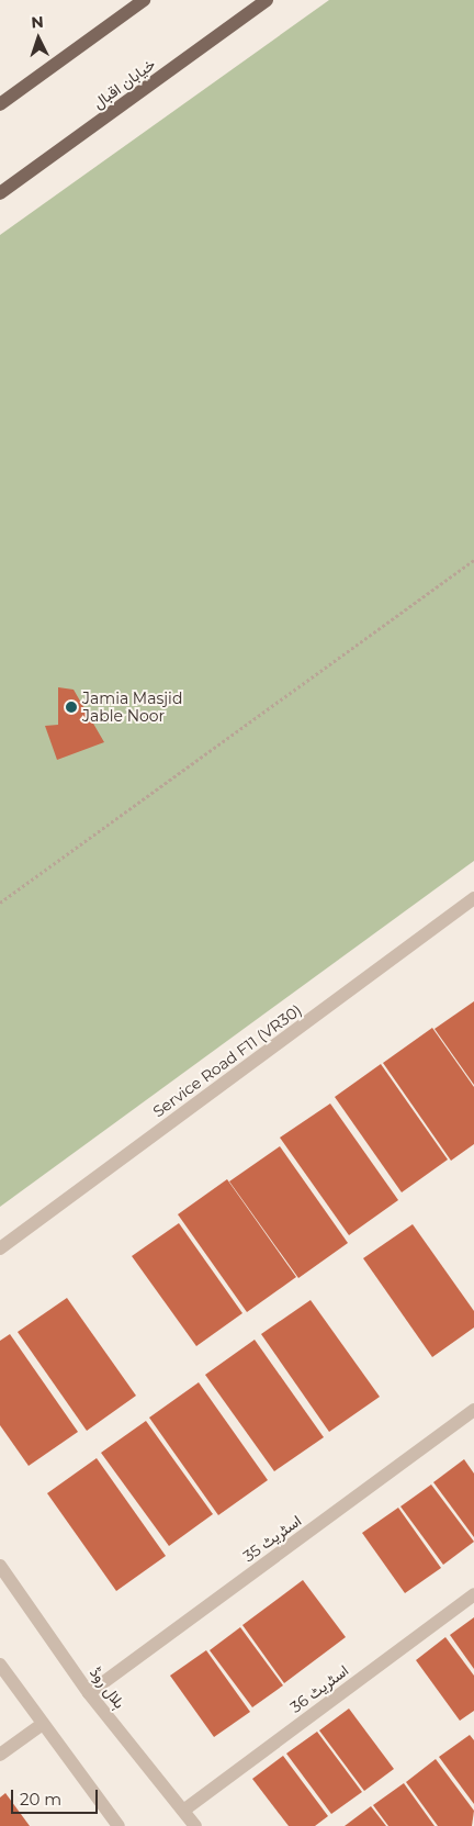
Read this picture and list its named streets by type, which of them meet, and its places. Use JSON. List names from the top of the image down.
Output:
{
  "streets": {
    "main road": ["خیابان اقبال"],
    "street": [
      "Service Road F11 (VR30)",
      "اسٹریٹ 35",
      "ہلال روڈ",
      "اسٹریٹ 36"
    ]
  },
  "crossings": [
    ["اسٹریٹ 35", "ہلال روڈ"],
    ["ہلال روڈ", "اسٹریٹ 36"]
  ],
  "places": ["Jamia Masjid Jable Noor"],
  "scale_bar": "20 m",
  "north": "top"
}
